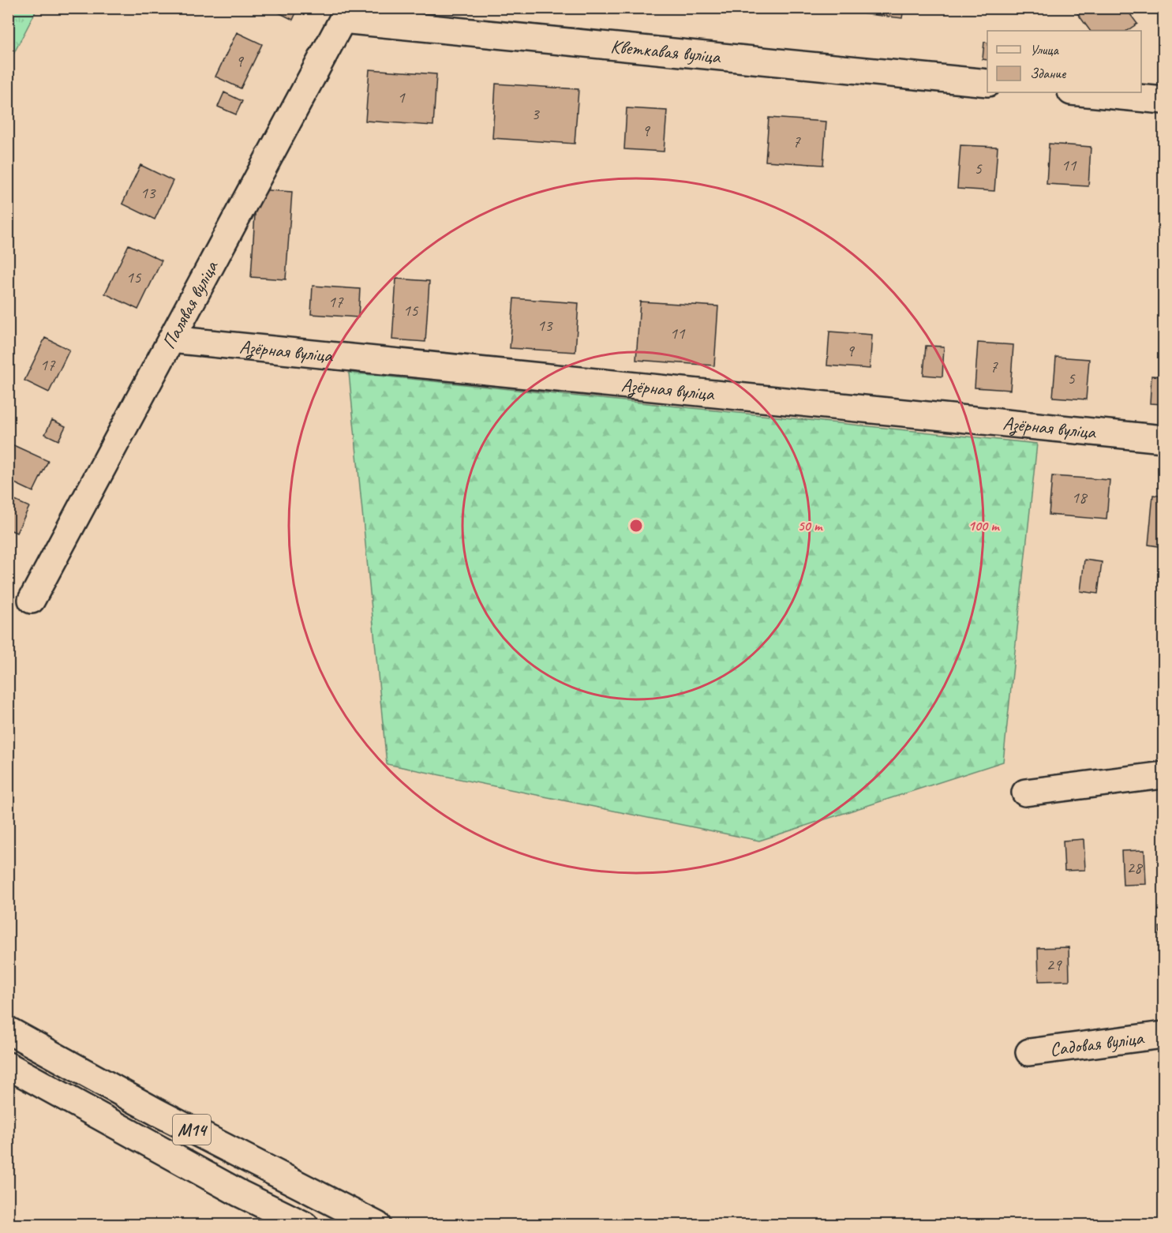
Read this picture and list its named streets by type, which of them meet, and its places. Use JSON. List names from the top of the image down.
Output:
{
  "streets": {
    "main road": [
      "Кветкавая вуліца",
      "Палявая вуліца",
      "Азёрная вуліца",
      "Садовая вуліца",
      "М14"
    ]
  },
  "crossings": [
    ["Кветкавая вуліца", "Палявая вуліца"],
    ["Палявая вуліца", "Азёрная вуліца"]
  ],
  "house_numbers": [
    "9",
    "1",
    "3",
    "9",
    "7",
    "11",
    "5",
    "13",
    "15",
    "17",
    "15",
    "13",
    "11",
    "9",
    "17",
    "7",
    "5",
    "18",
    "28",
    "29"
  ],
  "legend": ["Улица", "Здание"],
  "rings": ["50 m", "100 m"]
}
